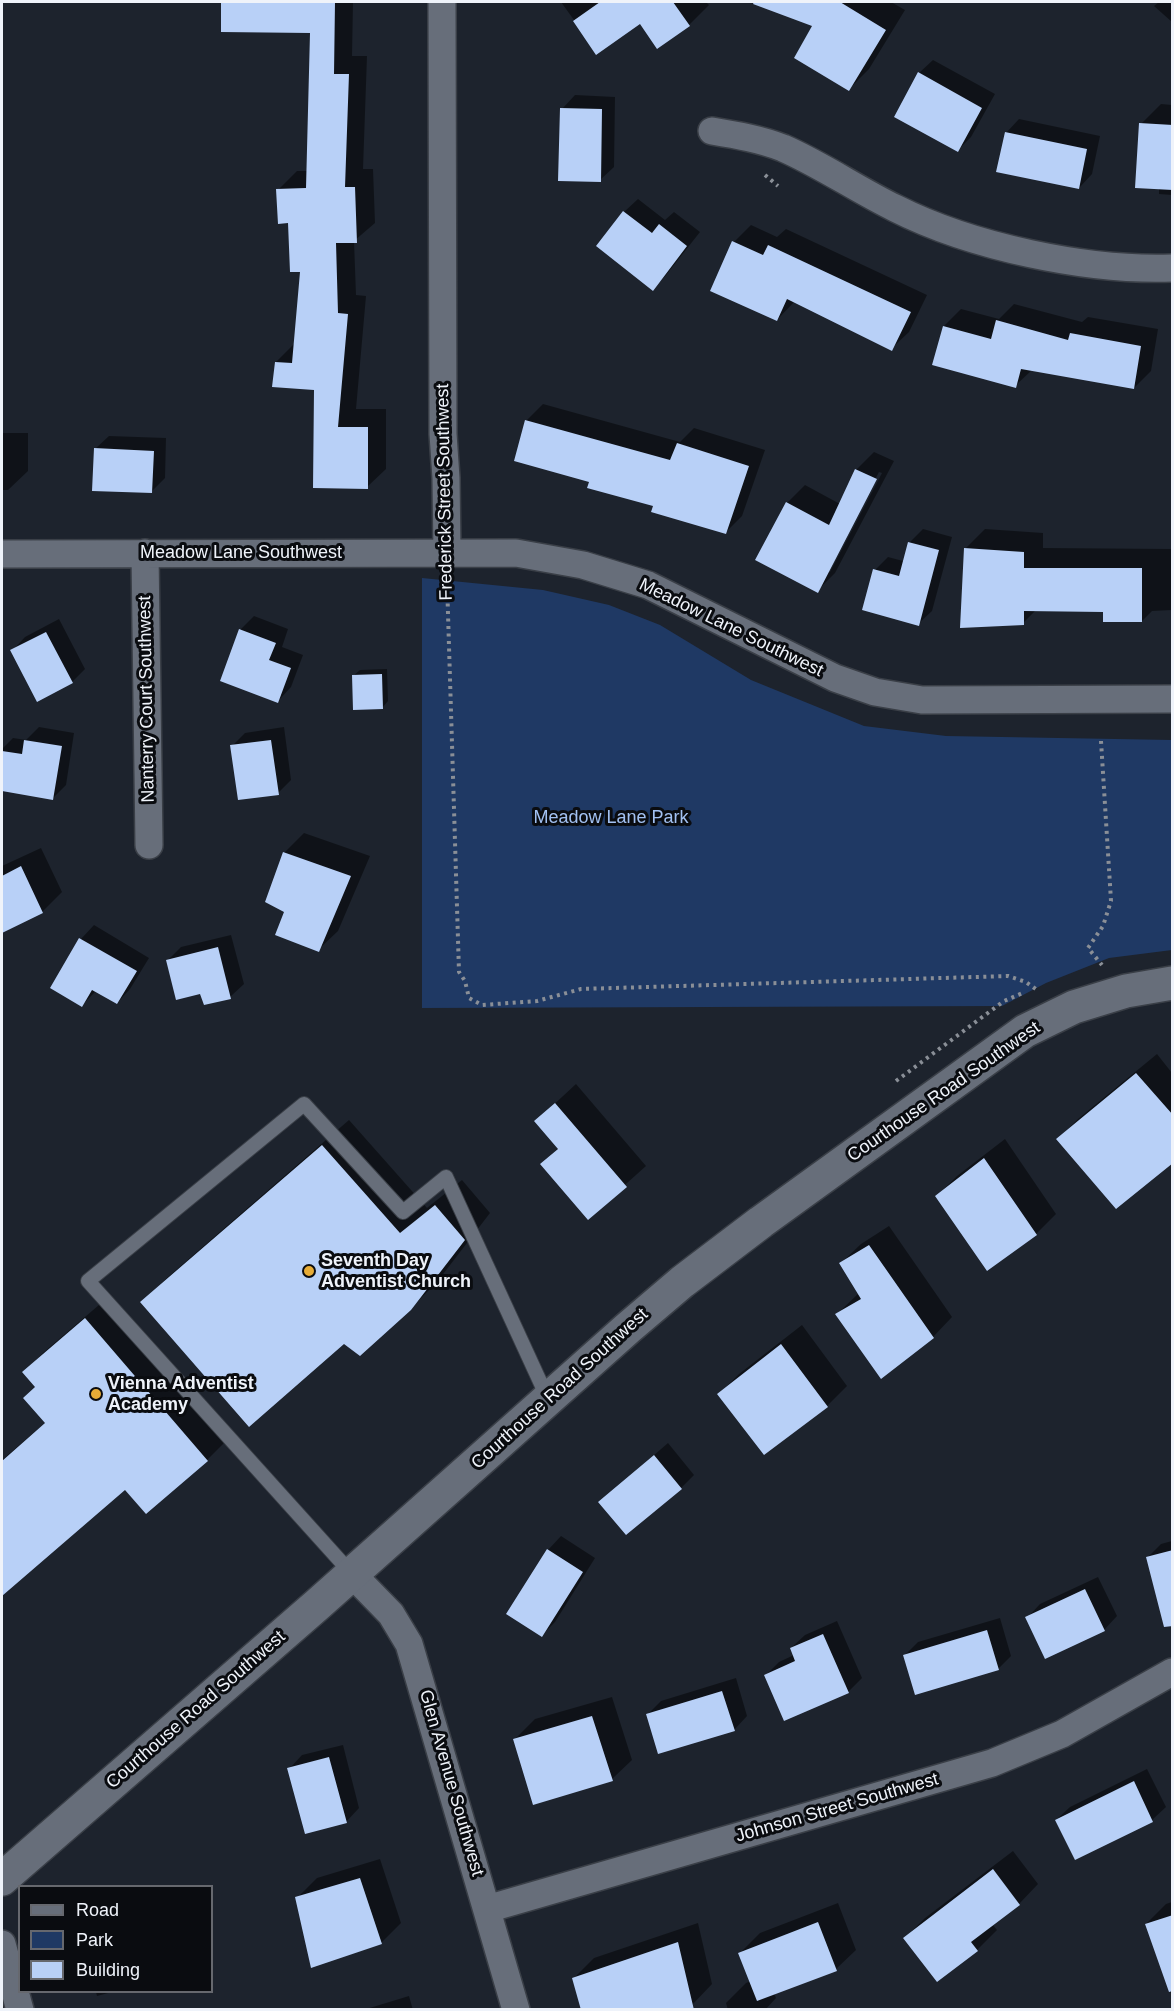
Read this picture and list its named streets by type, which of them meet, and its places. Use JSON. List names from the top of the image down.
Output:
{
  "streets": {
    "street": [
      "Frederick Street Southwest",
      "Meadow Lane Southwest",
      "Nanterry Court Southwest",
      "Courthouse Road Southwest",
      "Glen Avenue Southwest",
      "Johnson Street Southwest"
    ]
  },
  "crossings": [
    ["Frederick Street Southwest", "Meadow Lane Southwest"],
    ["Frederick Street Southwest", "Courthouse Road Southwest"],
    ["Meadow Lane Southwest", "Nanterry Court Southwest"],
    ["Courthouse Road Southwest", "Glen Avenue Southwest"],
    ["Glen Avenue Southwest", "Johnson Street Southwest"]
  ],
  "parks": ["Meadow Lane Park"],
  "places": ["Seventh Day Adventist Church", "Vienna Adventist Academy"],
  "legend": ["Road", "Park", "Building"]
}
